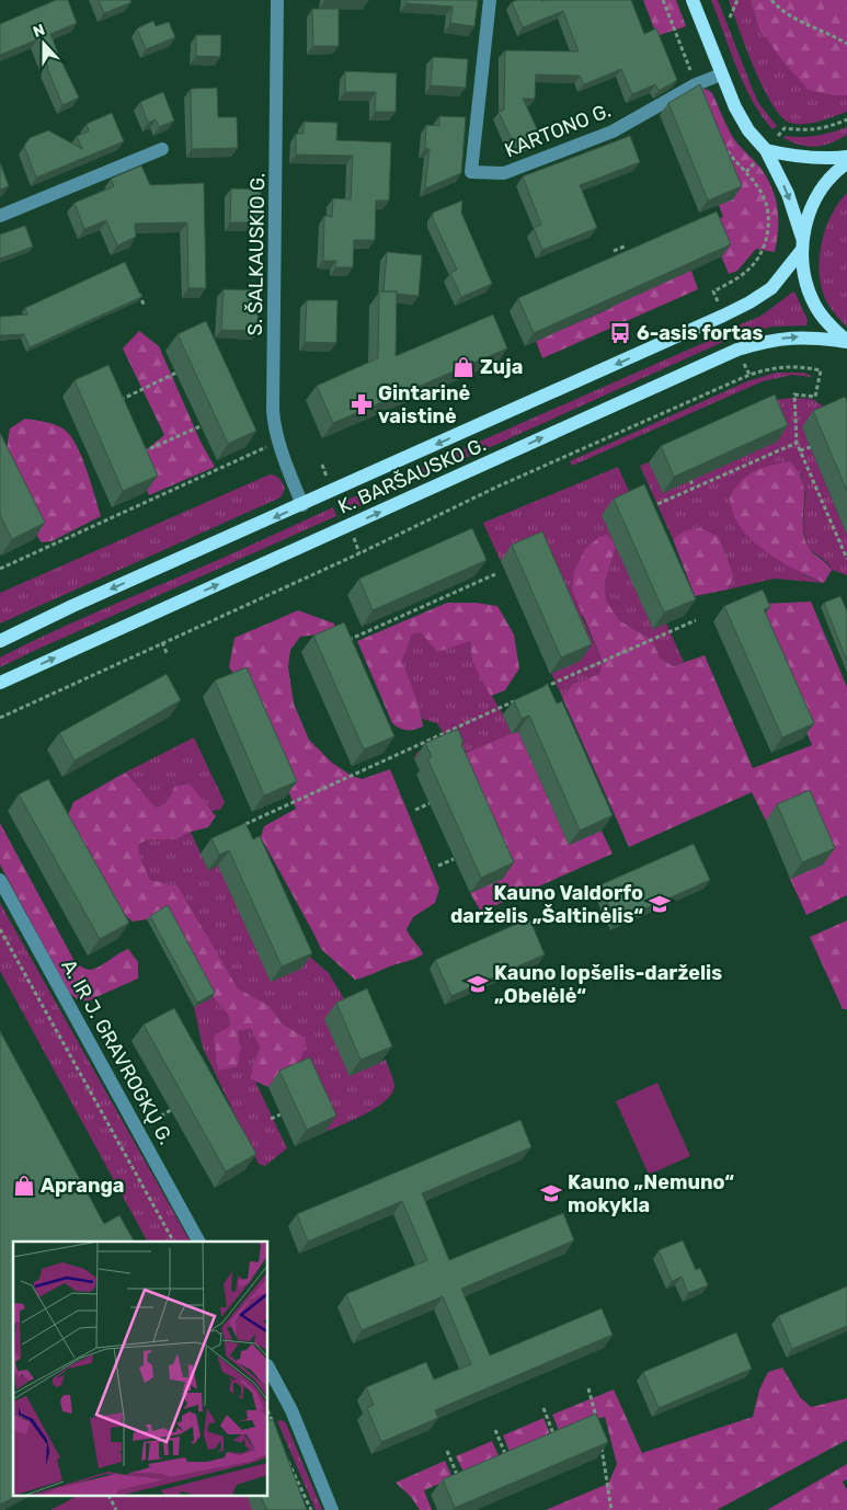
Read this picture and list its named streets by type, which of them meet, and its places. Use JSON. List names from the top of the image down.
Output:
{
  "streets": {
    "main road": ["K. BARŠAUSKO G."],
    "street": ["KARTONO G.", "S. ŠALKAUSKIO G.", "A. IR J. GRAVROGKŲ G."]
  },
  "crossings": [
    ["S. ŠALKAUSKIO G.", "K. BARŠAUSKO G."]
  ],
  "places": {
    "bus stop": ["6-asis fortas"],
    "shop": ["Zuja", "Apranga"],
    "pharmacy": ["Gintarinė vaistinė"],
    "school or university": ["Kauno Valdorfo darželis „Šaltinėlis“", "Kauno lopšelis-darželis „Obelėlė“", "Kauno „Nemuno“ mokykla"]
  },
  "north": "top"
}
